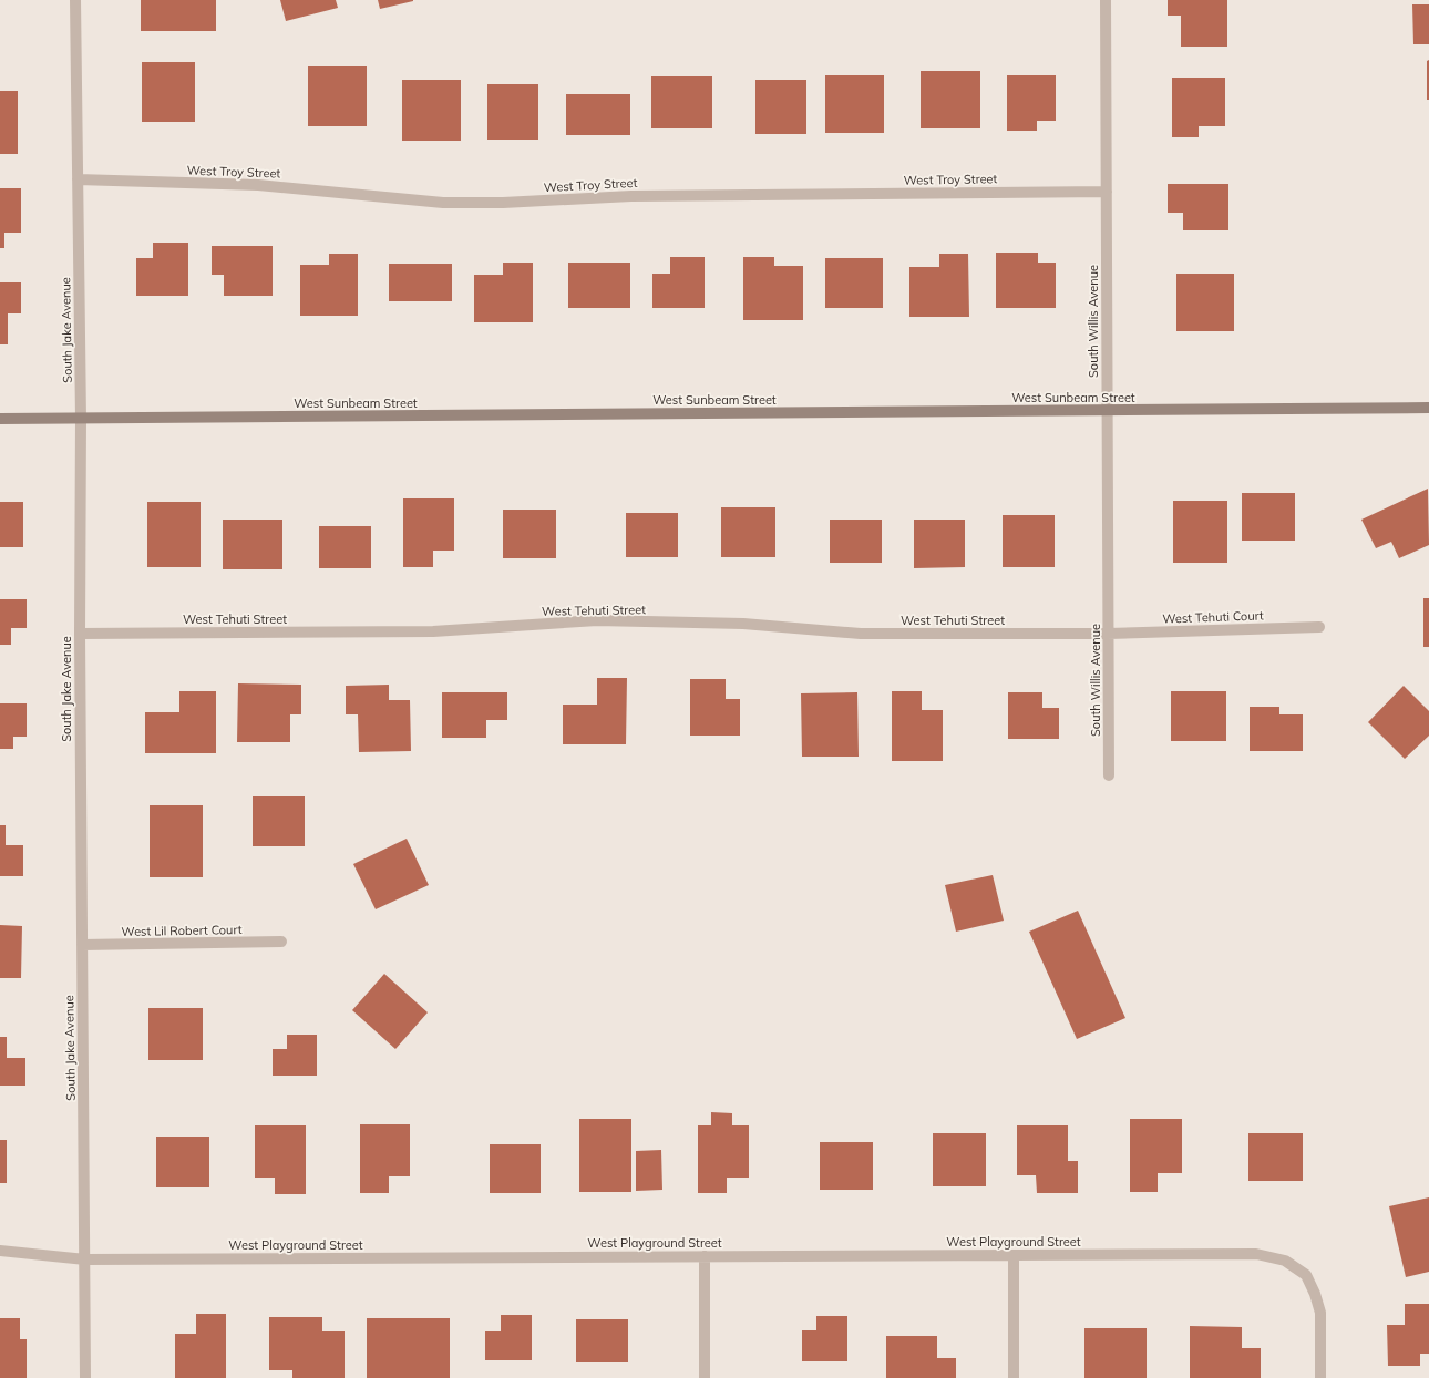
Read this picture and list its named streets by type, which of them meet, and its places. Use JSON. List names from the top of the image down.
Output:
{
  "streets": {
    "street": [
      "West Troy Street",
      "South Willis Avenue",
      "South Jake Avenue",
      "West Sunbeam Street",
      "West Tehuti Street",
      "West Tehuti Court",
      "West Lil Robert Court",
      "West Playground Street"
    ]
  },
  "crossings": [
    ["West Troy Street", "South Willis Avenue"],
    ["West Troy Street", "South Jake Avenue"],
    ["South Willis Avenue", "West Sunbeam Street"],
    ["South Willis Avenue", "West Tehuti Street"],
    ["South Willis Avenue", "West Tehuti Court"],
    ["South Jake Avenue", "West Sunbeam Street"],
    ["South Jake Avenue", "West Tehuti Street"],
    ["South Jake Avenue", "West Lil Robert Court"],
    ["South Jake Avenue", "West Playground Street"],
    ["West Tehuti Street", "West Tehuti Court"]
  ]
}
